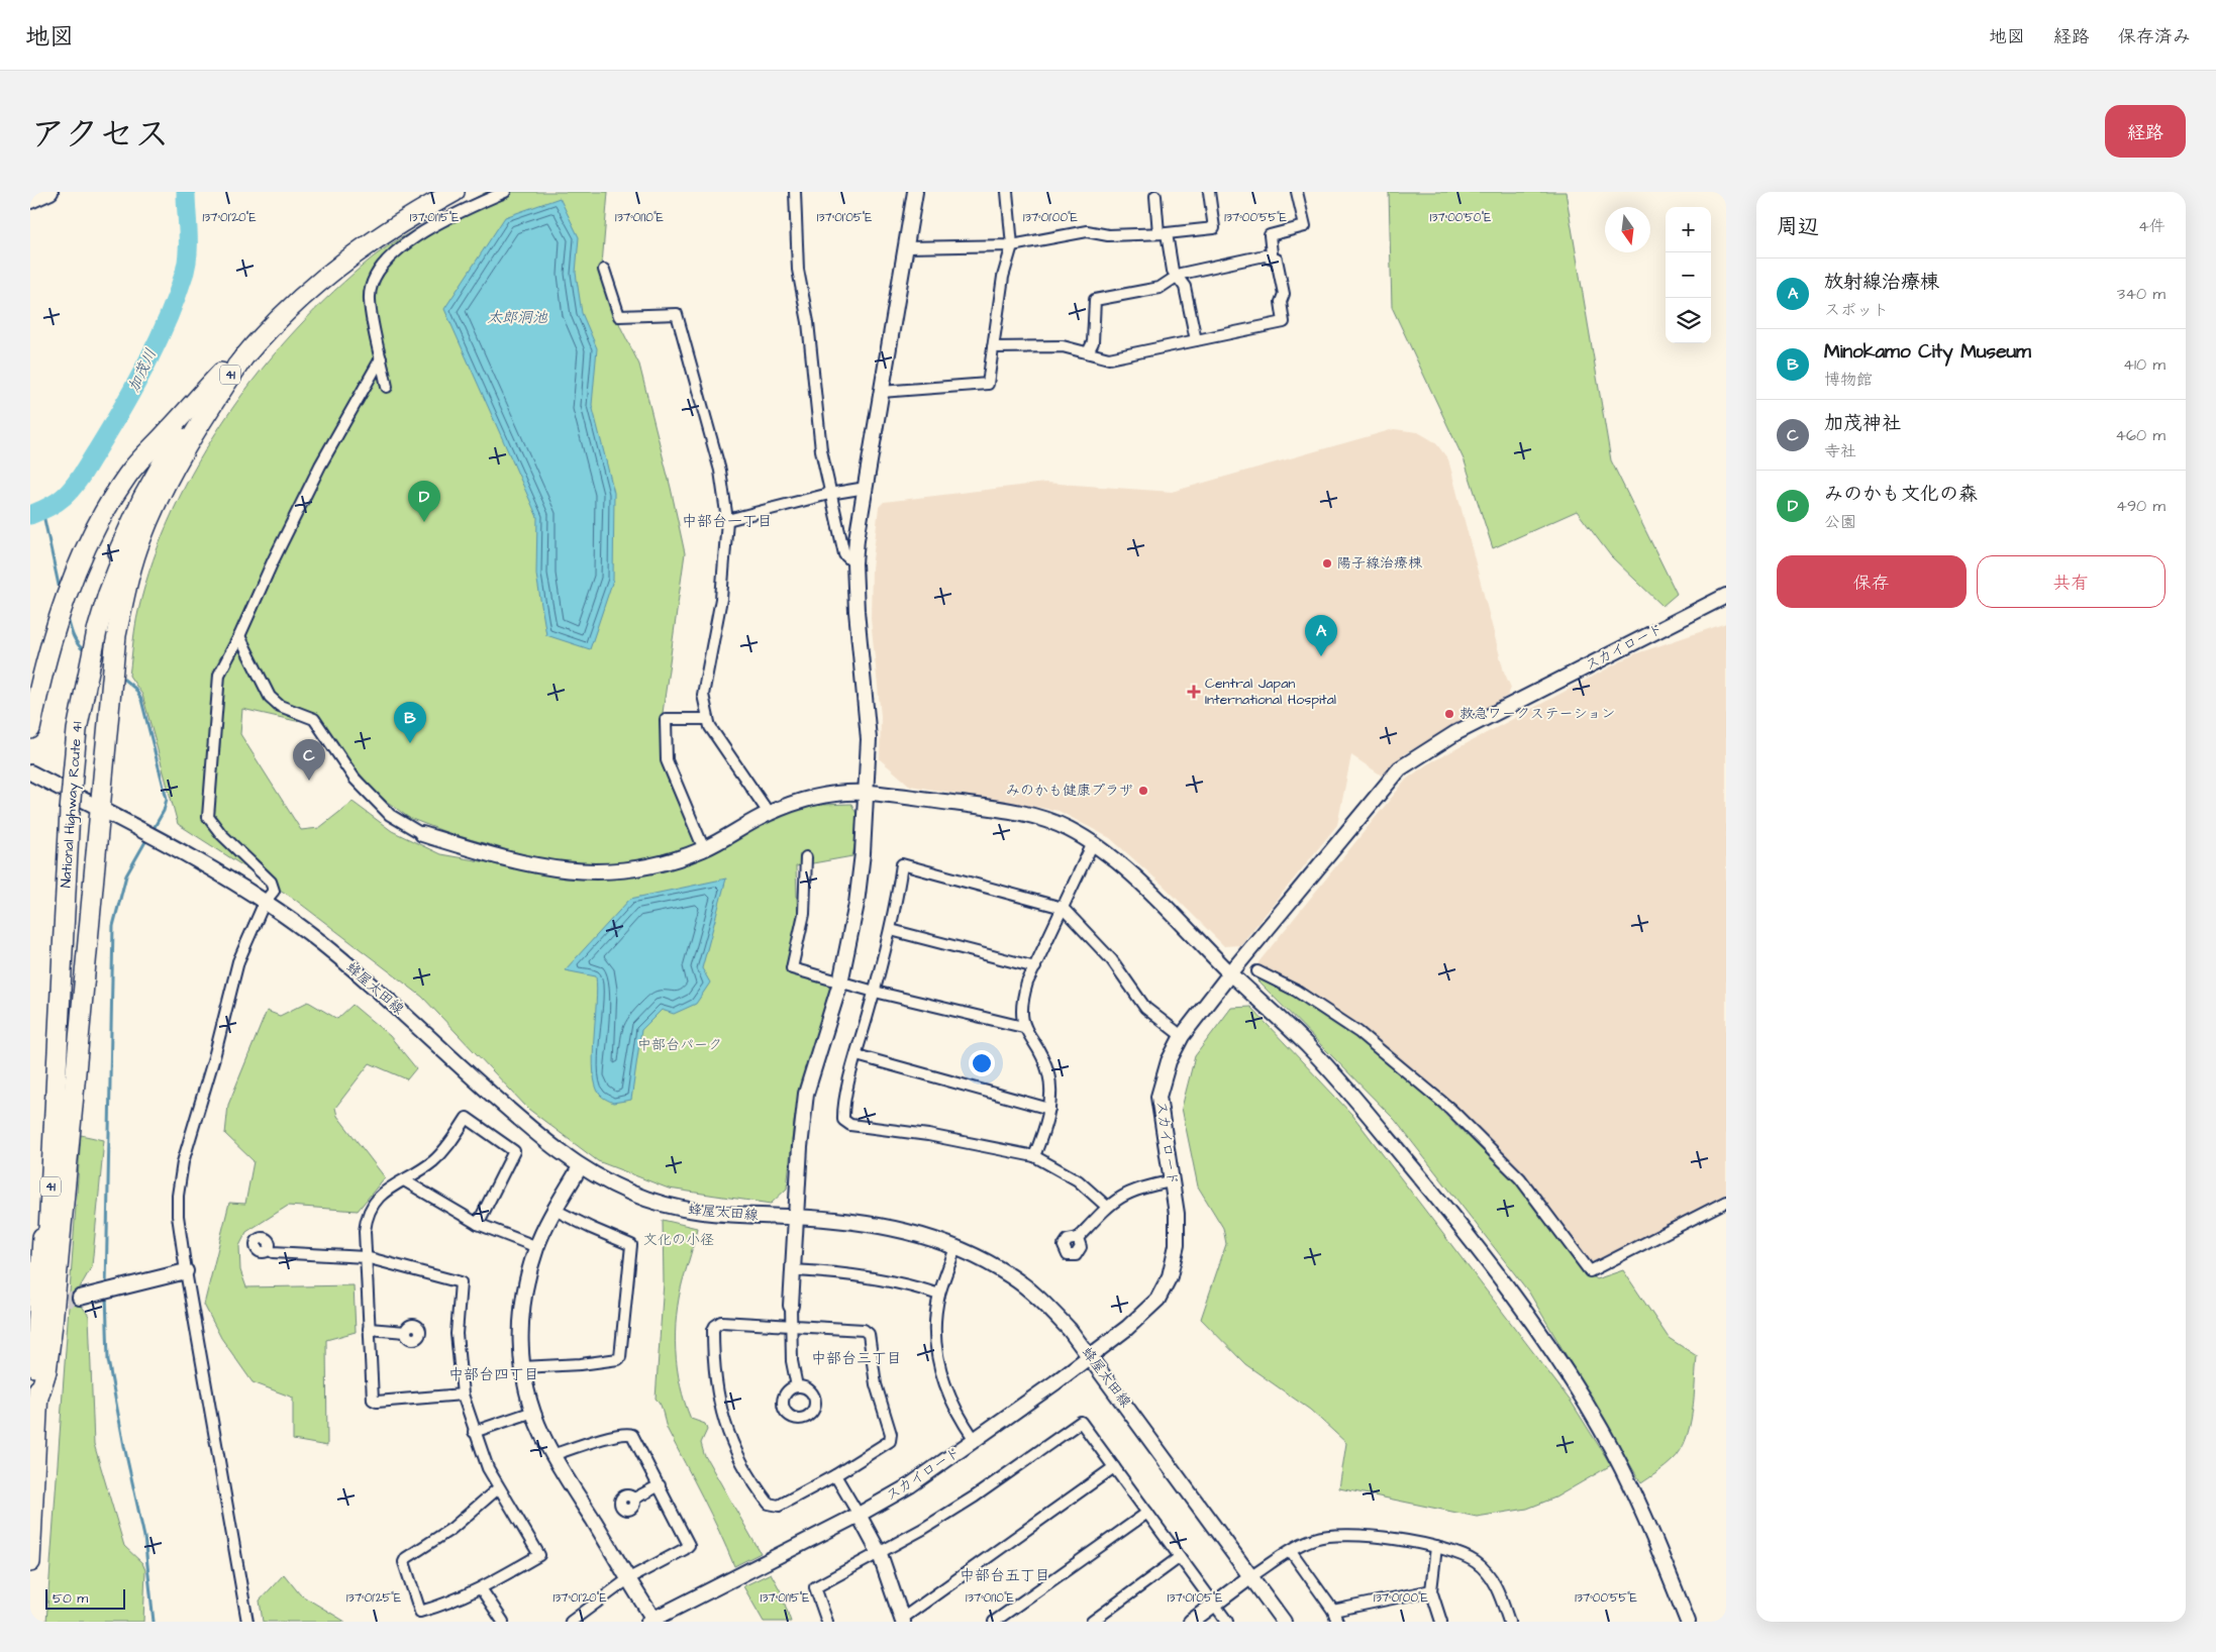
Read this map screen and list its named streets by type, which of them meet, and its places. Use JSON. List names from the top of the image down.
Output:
{
  "streets": {
    "highway": ["41", "National Highway Route 41"],
    "street": ["スカイロード", "蜂屋太田線"]
  },
  "crossings": [
    ["41", "National Highway Route 41"],
    ["41", "蜂屋太田線"],
    ["スカイロード", "蜂屋太田線"]
  ],
  "districts": [
    "中部台一丁目",
    "中部台三丁目",
    "中部台四丁目",
    "中部台五丁目"
  ],
  "water": ["太郎洞池", "加茂川"],
  "parks": ["中部台パーク", "文化の小径"],
  "places": {
    "other": ["陽子線治療棟", "救急ワークステーション", "みのかも健康プラザ"],
    "health": ["Central Japan International Hospital"]
  },
  "scale_bar": "50 m",
  "north": "bottom",
  "page": {
    "header": "地図",
    "nav": ["地図", "経路", "保存済み"],
    "title": "アクセス",
    "buttons": [
      "経路",
      ["保存", "共有"]
    ],
    "heading": ["周辺", "4件"],
    "map_buttons": ["+", "−"],
    "list": [
      {
        "mark": "A",
        "name": "放射線治療棟",
        "note": "スポット",
        "value": "340 m"
      },
      {
        "mark": "B",
        "name": "Minokamo City Museum",
        "note": "博物館",
        "value": "410 m"
      },
      {
        "mark": "C",
        "name": "加茂神社",
        "note": "寺社",
        "value": "460 m"
      },
      {
        "mark": "D",
        "name": "みのかも文化の森",
        "note": "公園",
        "value": "490 m"
      }
    ],
    "pins": [
      "D",
      "A",
      "B",
      "C"
    ],
    "scale": "50 m"
  },
  "coordinates": [
    "137°01'20\"E",
    "137°01'15\"E",
    "137°01'10\"E",
    "137°01'05\"E",
    "137°01'00\"E",
    "137°00'55\"E",
    "137°00'50\"E",
    "137°01'25\"E"
  ]
}
